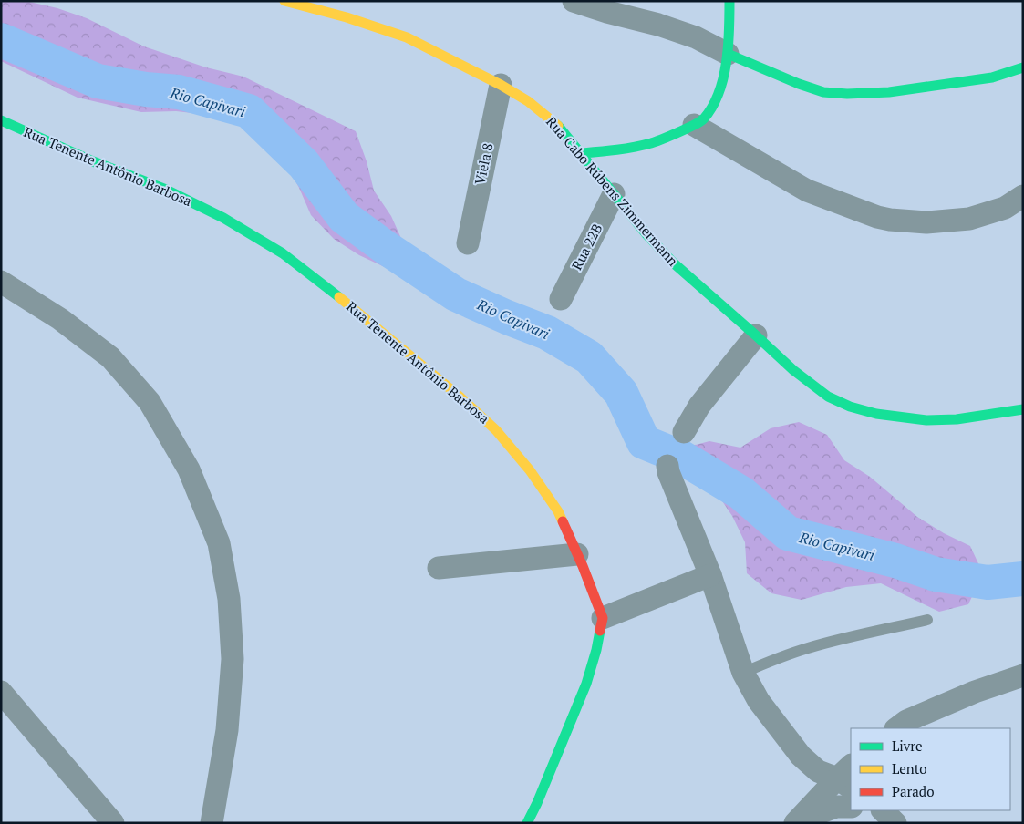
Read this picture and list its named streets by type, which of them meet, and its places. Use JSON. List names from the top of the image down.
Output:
{
  "streets": {
    "street": [
      "Viela 8",
      "Rua Tenente Antônio Barbosa",
      "Rua Cabo Rúbens Zimmermann",
      "Rua 22B"
    ]
  },
  "crossings": [
    ["Viela 8", "Rua Cabo Rúbens Zimmermann"],
    ["Rua Cabo Rúbens Zimmermann", "Rua 22B"]
  ],
  "water": ["Rio Capivari"],
  "legend": ["Livre", "Lento", "Parado"]
}
